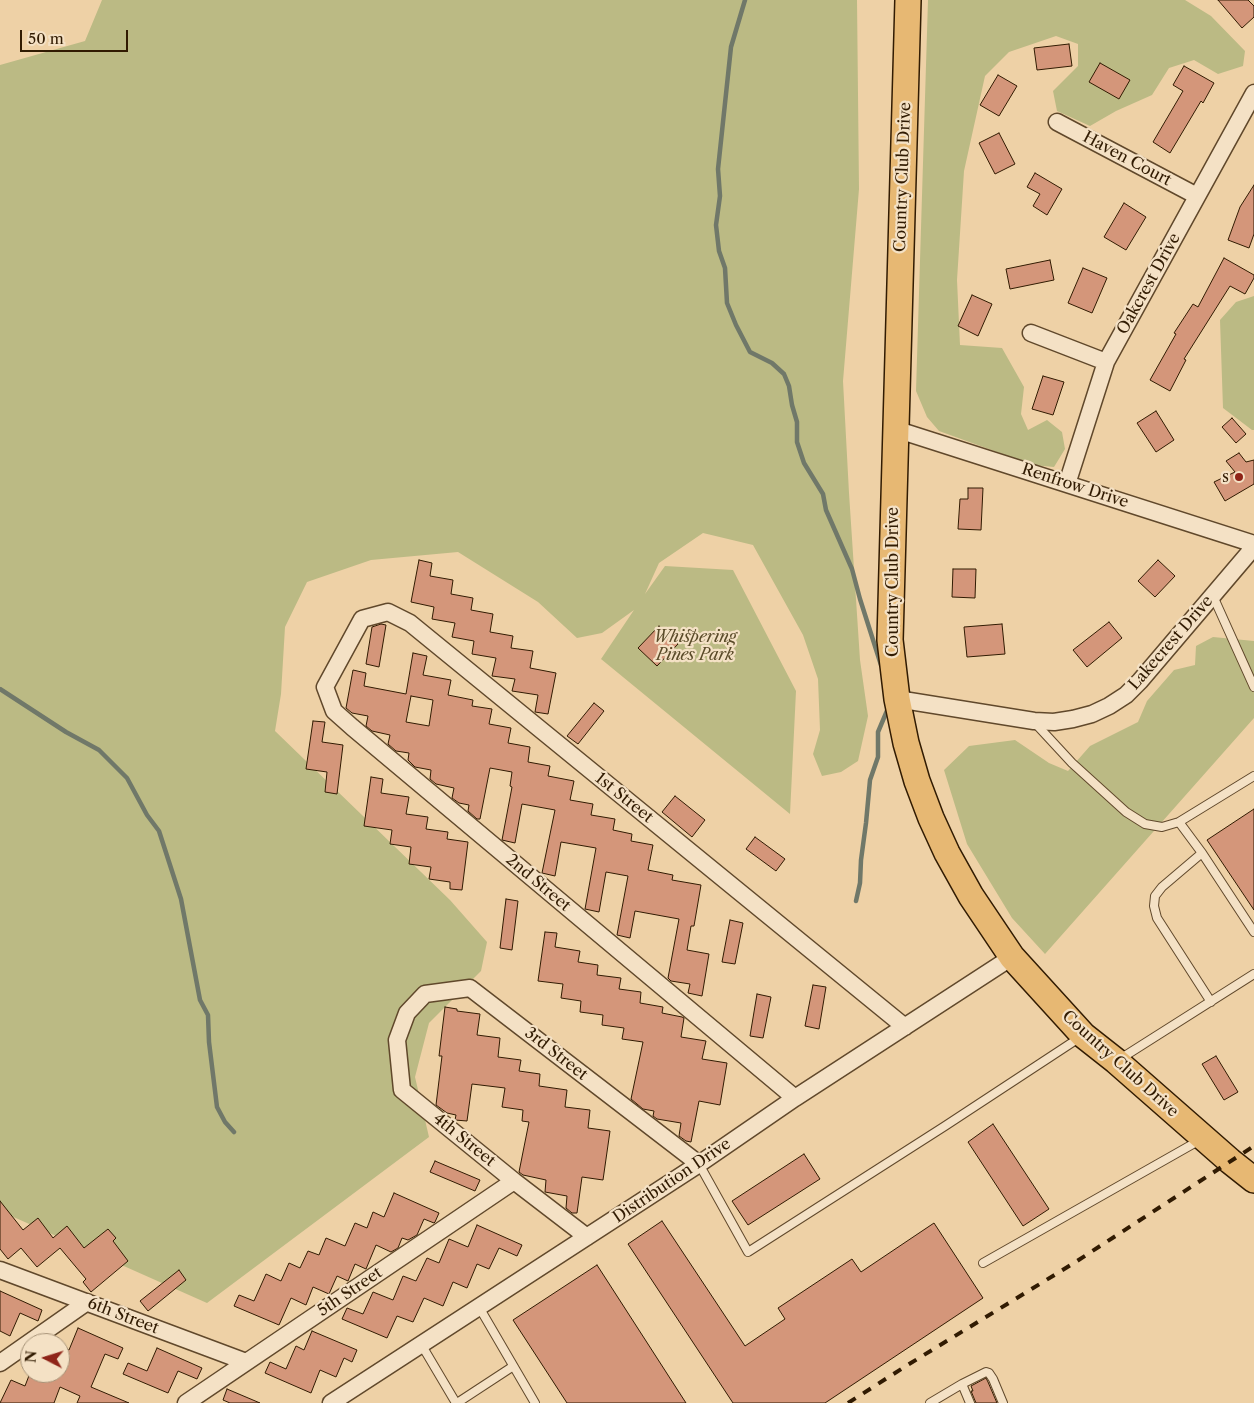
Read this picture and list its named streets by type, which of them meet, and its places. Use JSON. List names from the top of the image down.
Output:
{
  "streets": {
    "main road": ["Country Club Drive"],
    "street": [
      "Haven Court",
      "Oakcrest Drive",
      "Renfrow Drive",
      "Lakecrest Drive",
      "1st Street",
      "2nd Street",
      "3rd Street",
      "4th Street",
      "Distribution Drive",
      "5th Street",
      "6th Street"
    ]
  },
  "crossings": [
    ["Haven Court", "Oakcrest Drive"],
    ["Country Club Drive", "Renfrow Drive"],
    ["Country Club Drive", "Lakecrest Drive"],
    ["Country Club Drive", "Distribution Drive"],
    ["Oakcrest Drive", "Renfrow Drive"],
    ["Renfrow Drive", "Lakecrest Drive"],
    ["1st Street", "2nd Street"],
    ["1st Street", "Distribution Drive"],
    ["2nd Street", "Distribution Drive"],
    ["3rd Street", "4th Street"],
    ["3rd Street", "Distribution Drive"],
    ["4th Street", "Distribution Drive"],
    ["4th Street", "5th Street"],
    ["5th Street", "6th Street"]
  ],
  "parks": ["Whispering Pines Park"],
  "places": ["s"],
  "scale_bar": "50 m",
  "north": "left"
}
